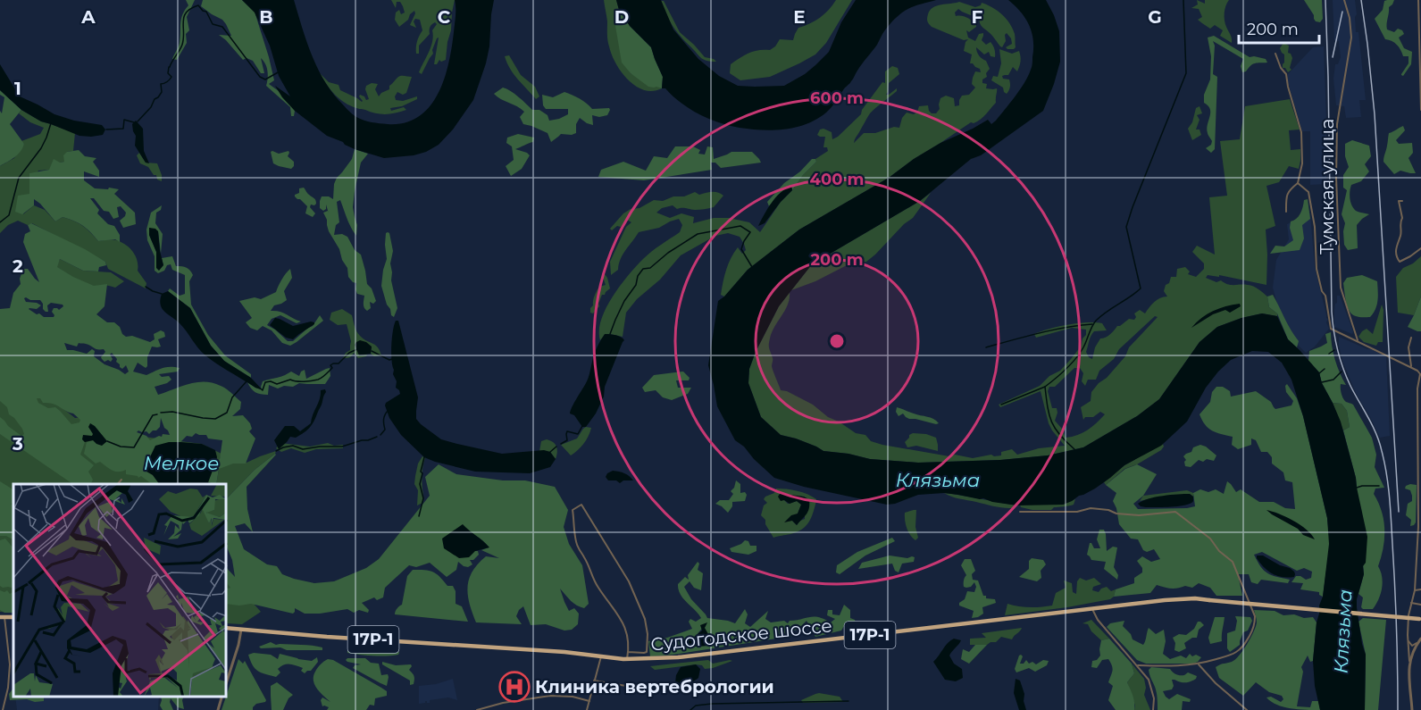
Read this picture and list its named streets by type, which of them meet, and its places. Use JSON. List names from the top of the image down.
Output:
{
  "streets": {
    "main road": ["Судогодское шоссе", "17Р-1"],
    "street": ["Тумская улица"]
  },
  "water": ["Мелкое", "Клязьма"],
  "places": {
    "hospital": ["Клиника вертебрологии"]
  },
  "scale_bar": "200 m",
  "grid": {
    "columns": [
      "A",
      "B",
      "C",
      "D",
      "E",
      "F",
      "G"
    ],
    "rows": ["1", "2", "3"]
  },
  "rings": ["600 m", "400 m", "200 m"]
}
